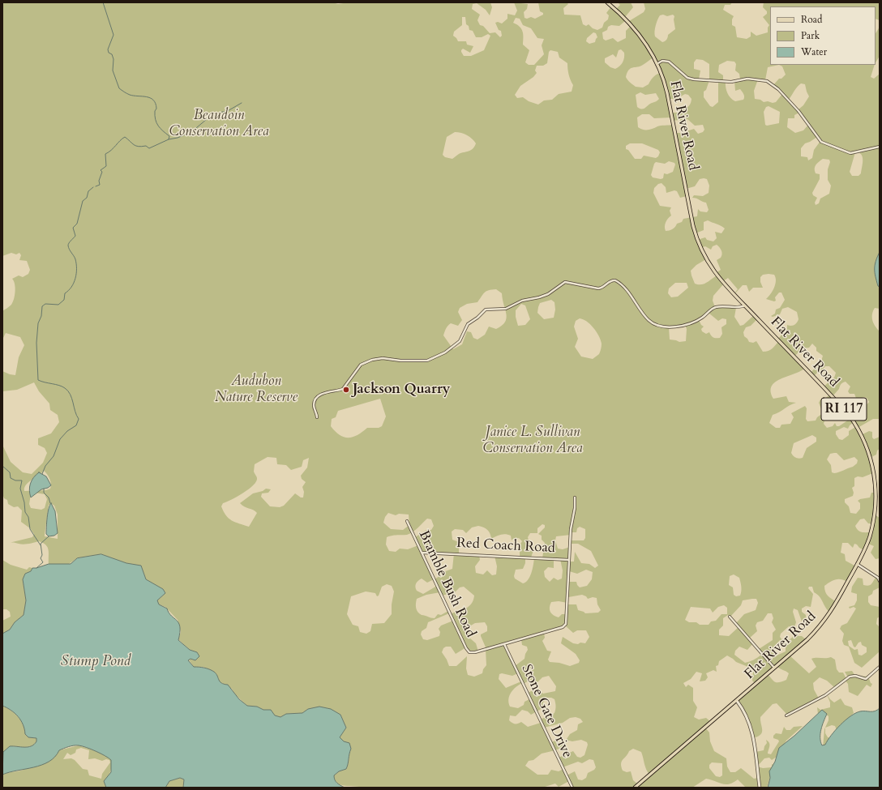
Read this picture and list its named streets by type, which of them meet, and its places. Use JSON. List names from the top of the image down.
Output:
{
  "streets": {
    "main road": ["Flat River Road", "RI 117"],
    "street": ["Red Coach Road", "Bramble Bush Road", "Stone Gate Drive"]
  },
  "crossings": [
    ["Red Coach Road", "Bramble Bush Road"],
    ["Bramble Bush Road", "Stone Gate Drive"]
  ],
  "water": ["Stump Pond"],
  "parks": ["Beaudoin Conservation Area", "Audubon Nature Reserve", "Janice L. Sullivan Conservation Area"],
  "places": ["Jackson Quarry"],
  "legend": ["Road", "Park", "Water"]
}
